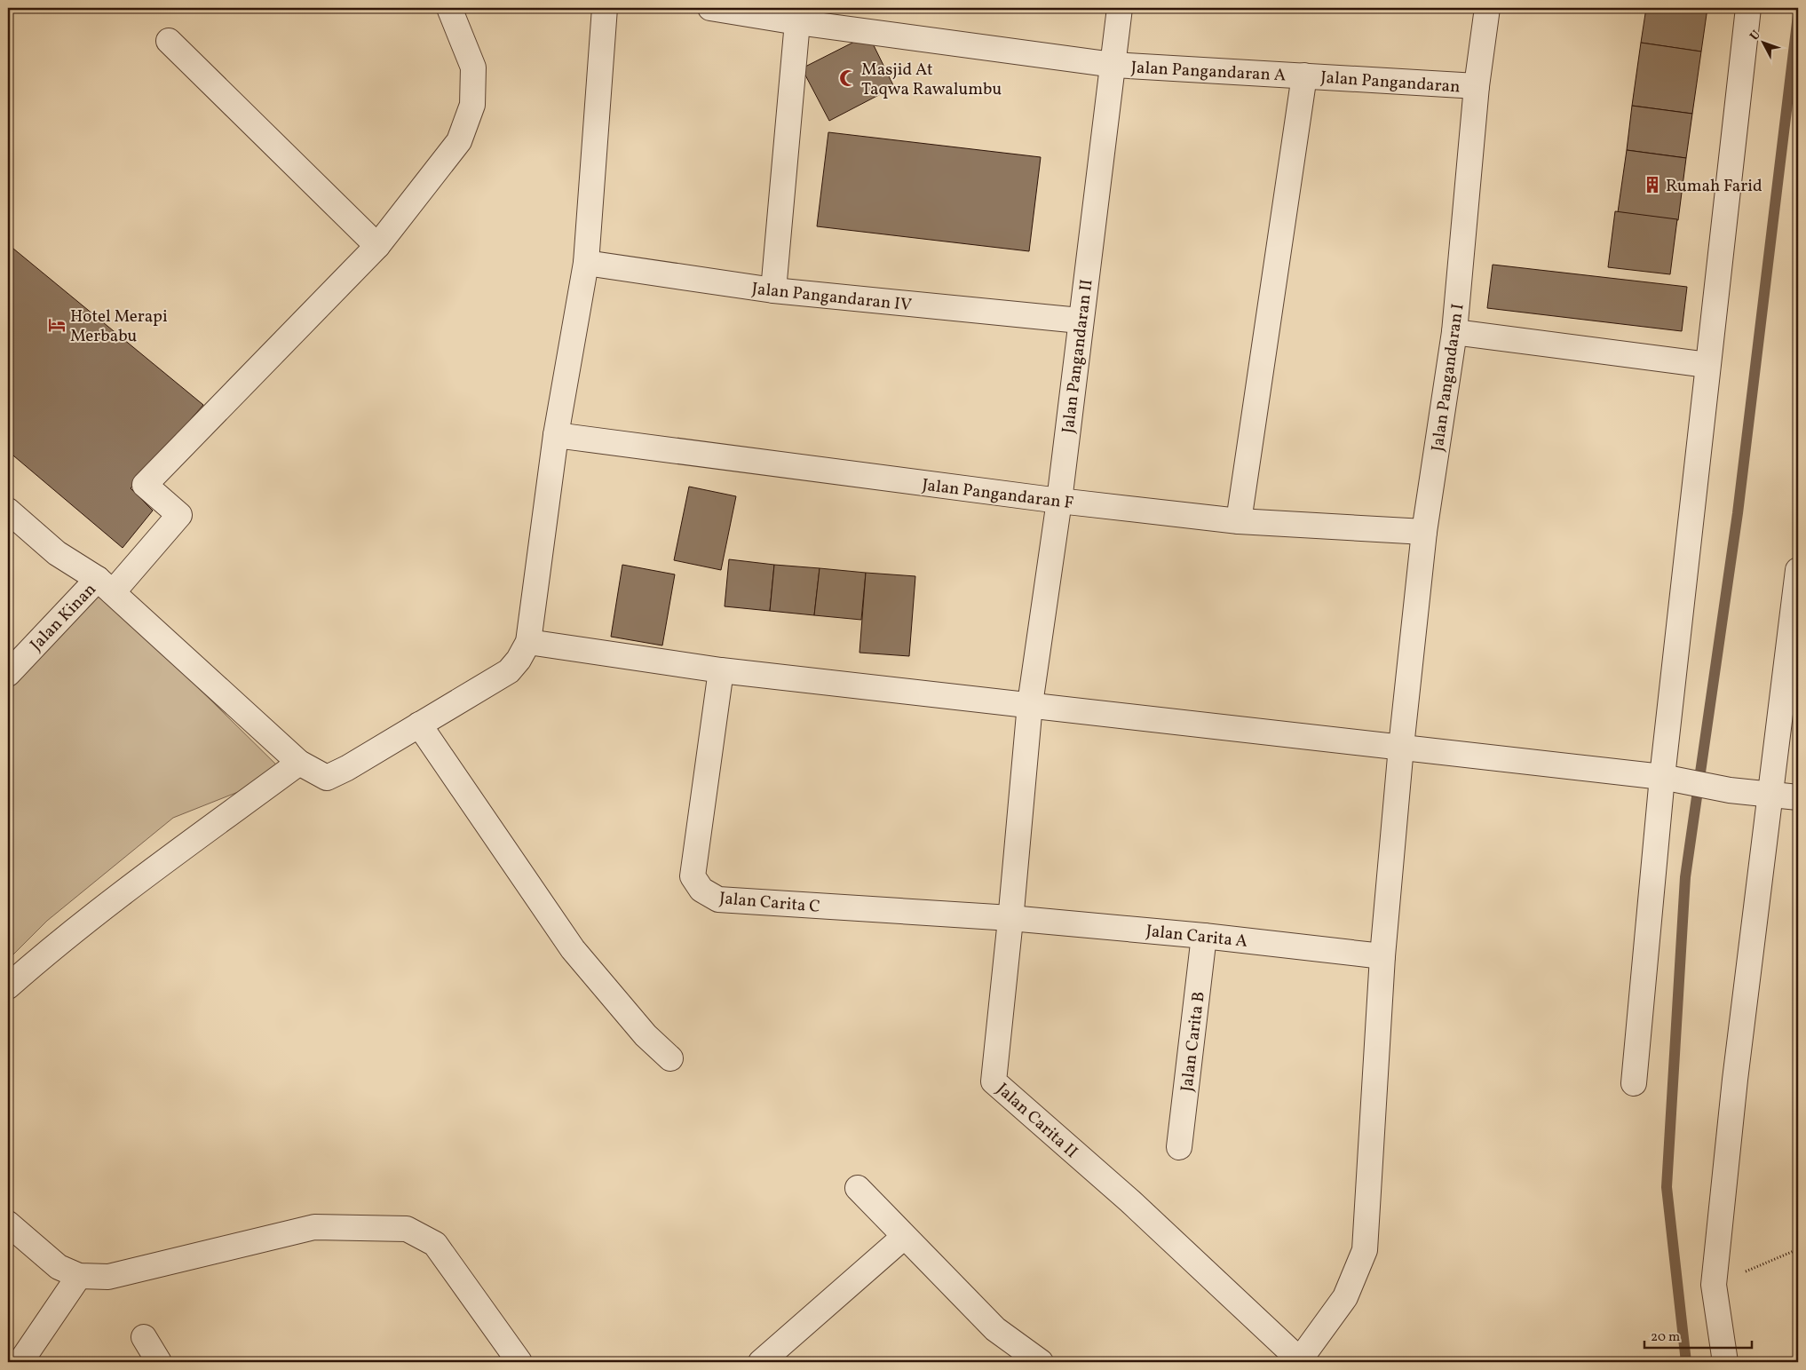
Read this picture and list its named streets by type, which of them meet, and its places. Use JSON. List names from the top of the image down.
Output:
{
  "streets": {
    "street": [
      "Jalan Pangandaran A",
      "Jalan Pangandaran",
      "Jalan Pangandaran IV",
      "Jalan Pangandaran II",
      "Jalan Pangandaran I",
      "Jalan Pangandaran F",
      "Jalan Kinan",
      "Jalan Carita C",
      "Jalan Carita A",
      "Jalan Carita B",
      "Jalan Carita II"
    ]
  },
  "crossings": [
    ["Jalan Pangandaran A", "Jalan Pangandaran"],
    ["Jalan Pangandaran A", "Jalan Pangandaran II"],
    ["Jalan Pangandaran", "Jalan Pangandaran I"],
    ["Jalan Pangandaran IV", "Jalan Pangandaran II"],
    ["Jalan Pangandaran II", "Jalan Pangandaran F"],
    ["Jalan Pangandaran II", "Jalan Carita II"],
    ["Jalan Pangandaran I", "Jalan Pangandaran F"],
    ["Jalan Pangandaran I", "Jalan Carita A"],
    ["Jalan Pangandaran I", "Jalan Carita II"],
    ["Jalan Carita C", "Jalan Carita A"],
    ["Jalan Carita C", "Jalan Carita II"],
    ["Jalan Carita A", "Jalan Carita B"],
    ["Jalan Carita A", "Jalan Carita II"]
  ],
  "places": {
    "mosque": ["Masjid At Taqwa Rawalumbu"],
    "building": ["Rumah Farid"],
    "hotel": ["Hotel Merapi Merbabu"]
  },
  "scale_bar": "20 m",
  "north": "top left"
}
